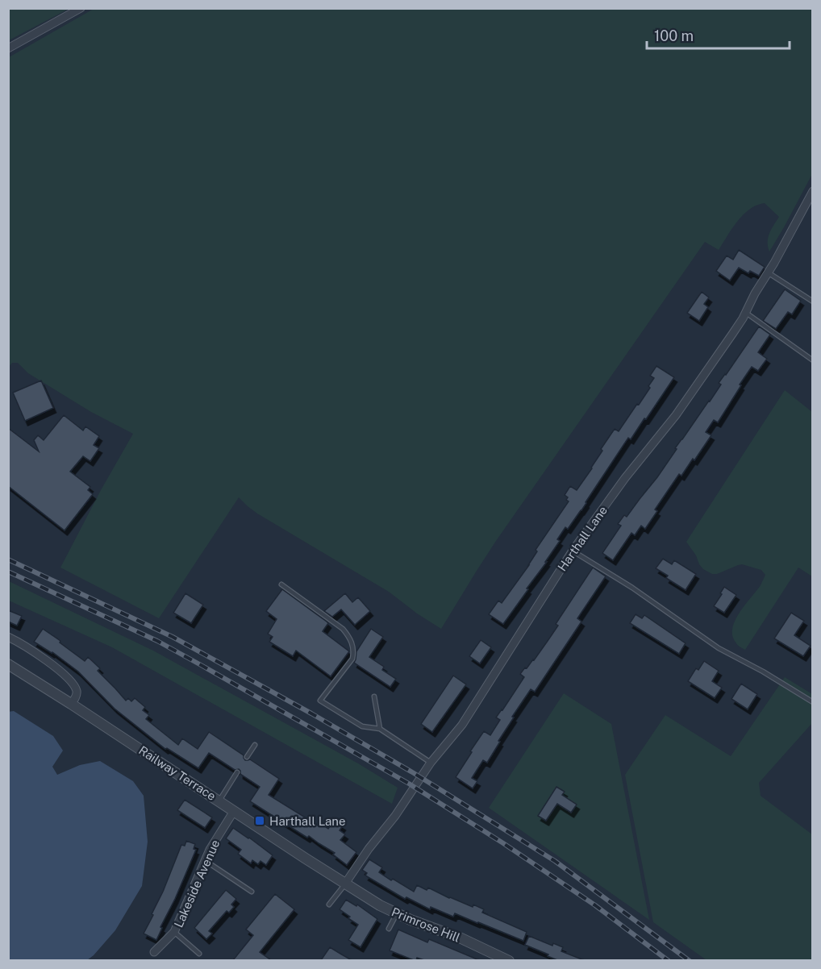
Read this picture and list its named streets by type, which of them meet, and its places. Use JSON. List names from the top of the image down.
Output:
{
  "streets": {
    "street": [
      "Harthall Lane",
      "Railway Terrace",
      "Lakeside Avenue",
      "Primrose Hill"
    ]
  },
  "crossings": [
    ["Harthall Lane", "Railway Terrace"],
    ["Harthall Lane", "Primrose Hill"],
    ["Railway Terrace", "Lakeside Avenue"],
    ["Railway Terrace", "Primrose Hill"]
  ],
  "places": {
    "transit": ["Harthall Lane"]
  },
  "scale_bar": "100 m"
}
